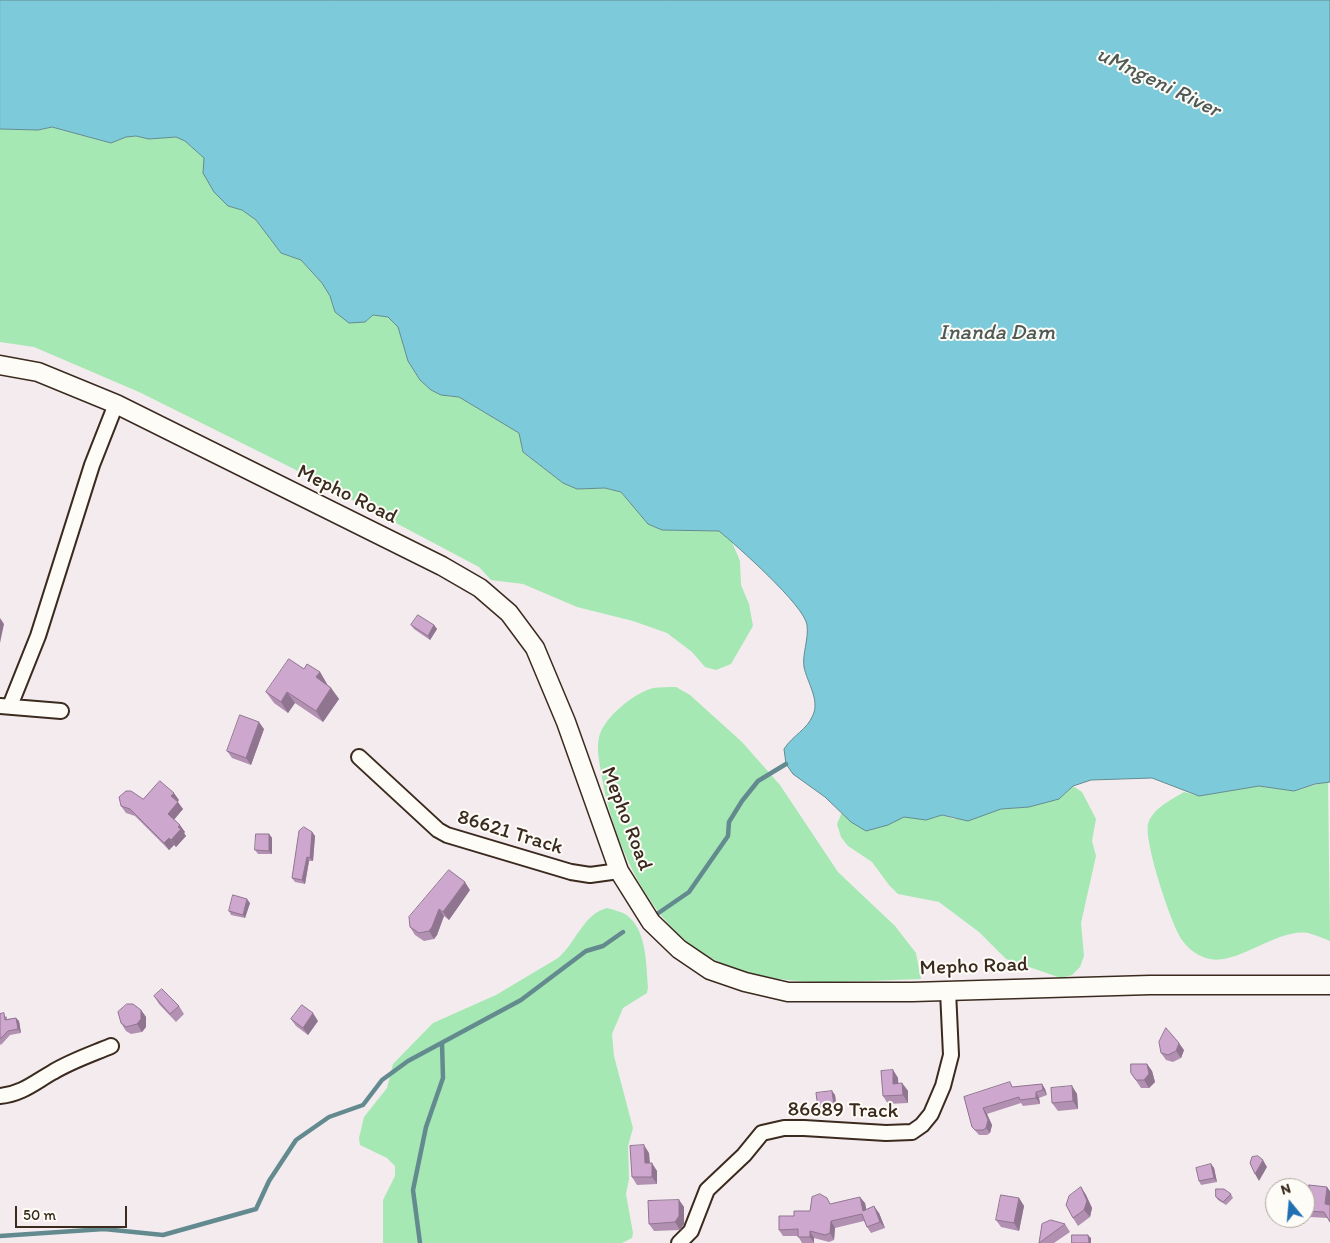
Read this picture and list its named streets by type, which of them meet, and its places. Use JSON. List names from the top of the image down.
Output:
{
  "streets": {
    "street": ["Mepho Road", "86621 Track", "86689 Track"]
  },
  "crossings": [
    ["Mepho Road", "86621 Track"],
    ["Mepho Road", "86689 Track"]
  ],
  "water": ["uMngeni River", "Inanda Dam"],
  "scale_bar": "50 m",
  "north": "top"
}
